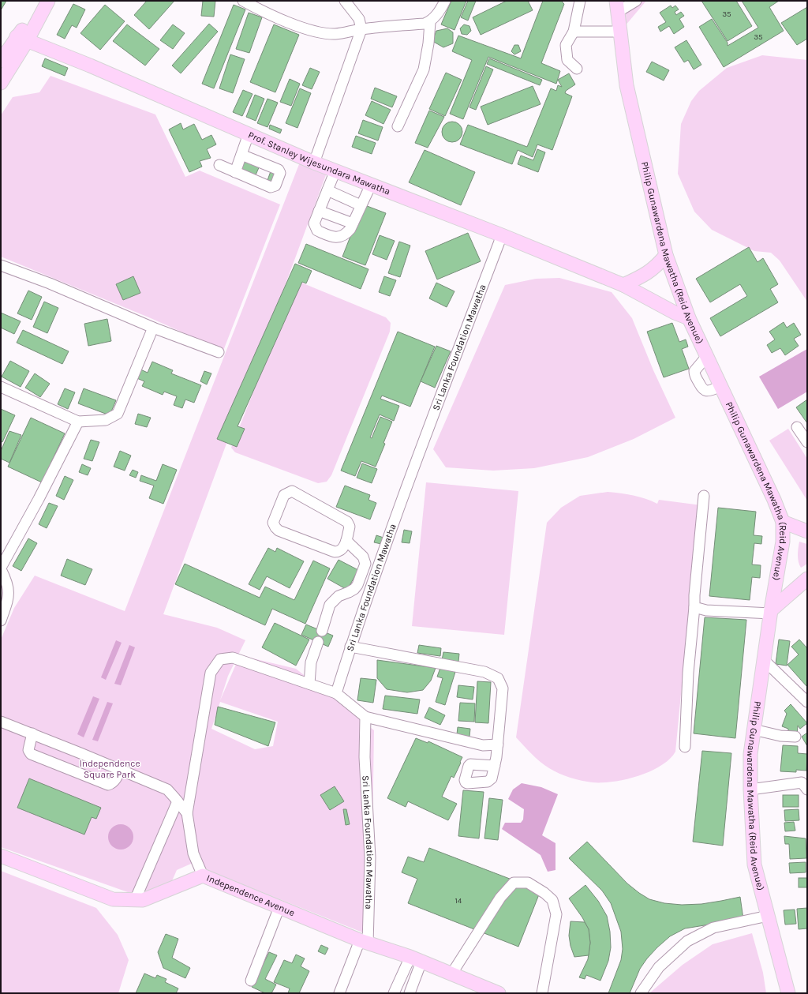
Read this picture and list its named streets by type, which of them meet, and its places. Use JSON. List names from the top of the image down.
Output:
{
  "streets": {
    "main road": ["Prof. Stanley Wijesundara Mawatha", "Philip Gunawardena Mawatha (Reid Avenue)", "Independence Avenue"],
    "street": ["Sri Lanka Foundation Mawatha"]
  },
  "crossings": [
    ["Prof. Stanley Wijesundara Mawatha", "Philip Gunawardena Mawatha (Reid Avenue)"],
    ["Prof. Stanley Wijesundara Mawatha", "Sri Lanka Foundation Mawatha"],
    ["Sri Lanka Foundation Mawatha", "Independence Avenue"]
  ],
  "parks": ["Independence Square Park"],
  "house_numbers": ["35", "35", "14"]
}
